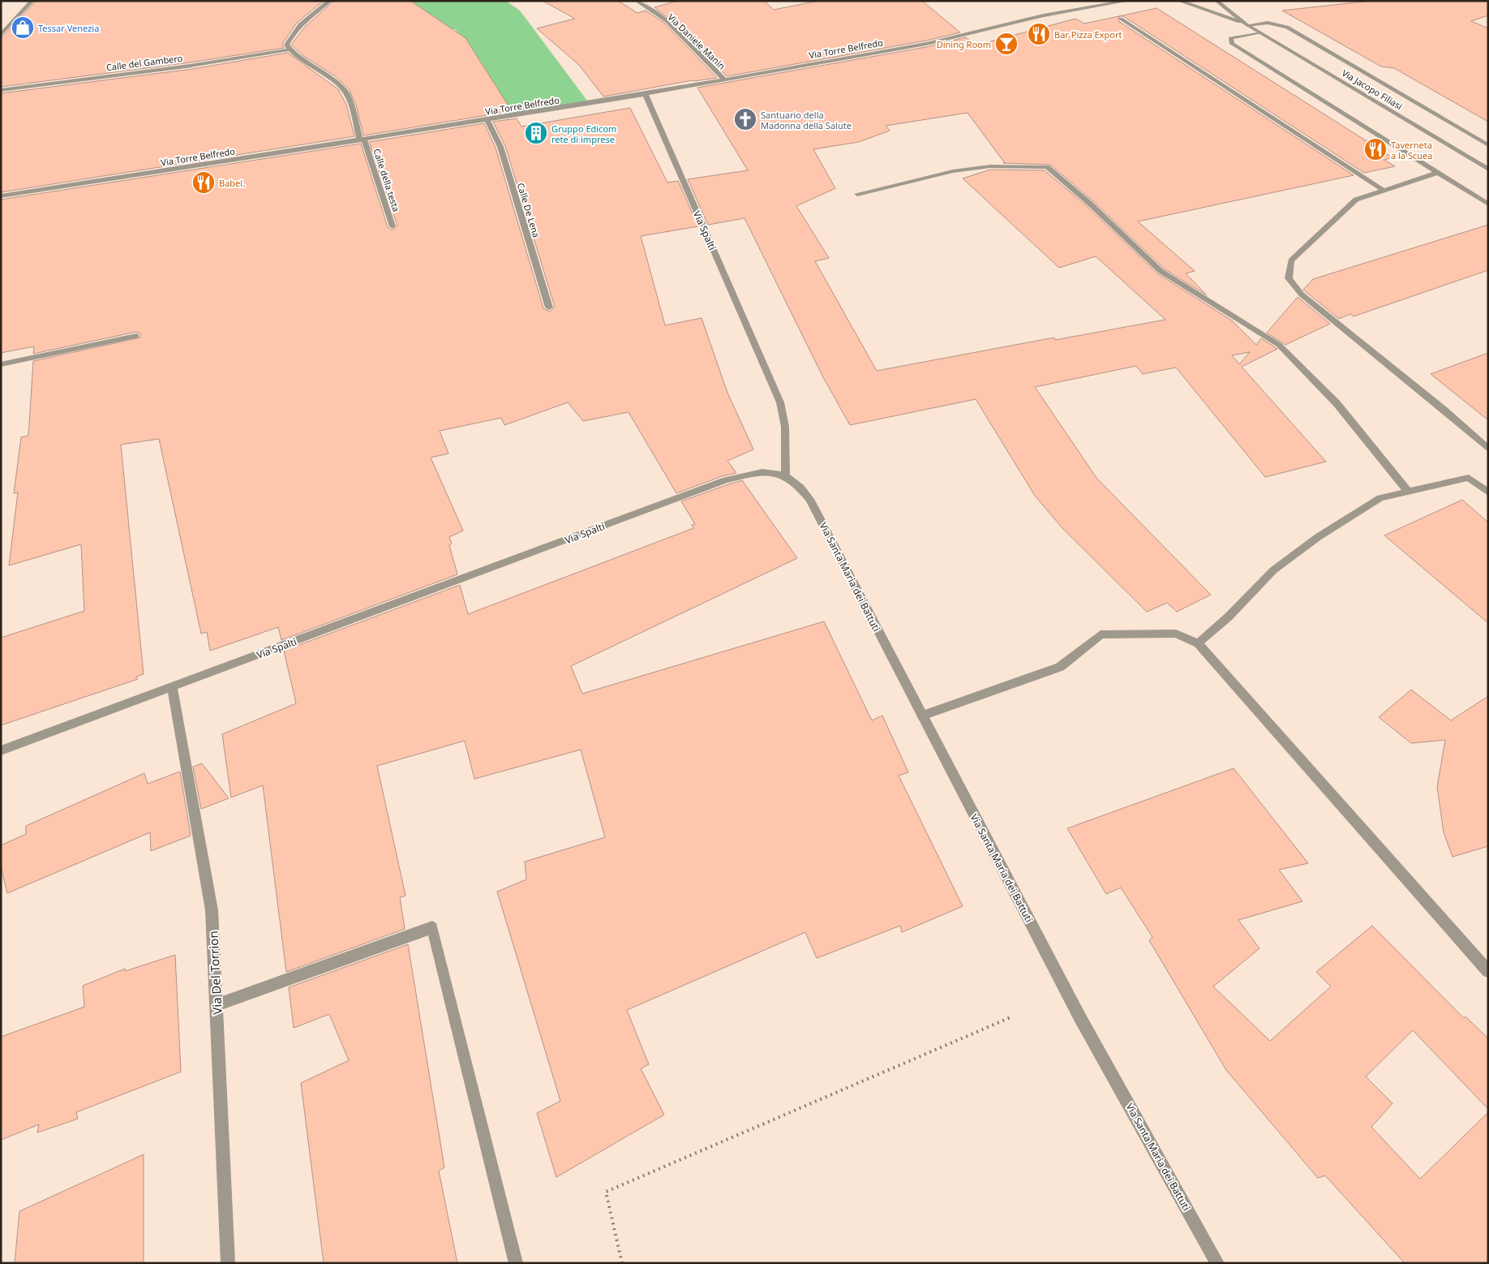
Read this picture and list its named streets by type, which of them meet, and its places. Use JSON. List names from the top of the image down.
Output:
{
  "streets": {
    "street": [
      "Via Daniele Manin",
      "Via Torre Belfredo",
      "Calle del Gambero",
      "Via Jacopo Filiasi",
      "Calle della testa",
      "Calle De Lena",
      "Via Spalti",
      "Via Santa Maria dei Battuti",
      "Via Del Torrion"
    ]
  },
  "crossings": [
    ["Via Daniele Manin", "Via Torre Belfredo"],
    ["Via Torre Belfredo", "Calle della testa"],
    ["Via Torre Belfredo", "Calle De Lena"],
    ["Via Torre Belfredo", "Via Spalti"],
    ["Calle del Gambero", "Calle della testa"],
    ["Via Spalti", "Via Santa Maria dei Battuti"],
    ["Via Spalti", "Via Del Torrion"]
  ],
  "places": {
    "shop": ["Tessar Venezia"],
    "restaurant": ["Bar Pizza Export", "Taverneta a la Scuea", "Babel."],
    "bar": ["Dining Room"],
    "church": ["Santuario della Madonna della Salute"],
    "building": ["Gruppo Edicom rete di imprese"]
  }
}
